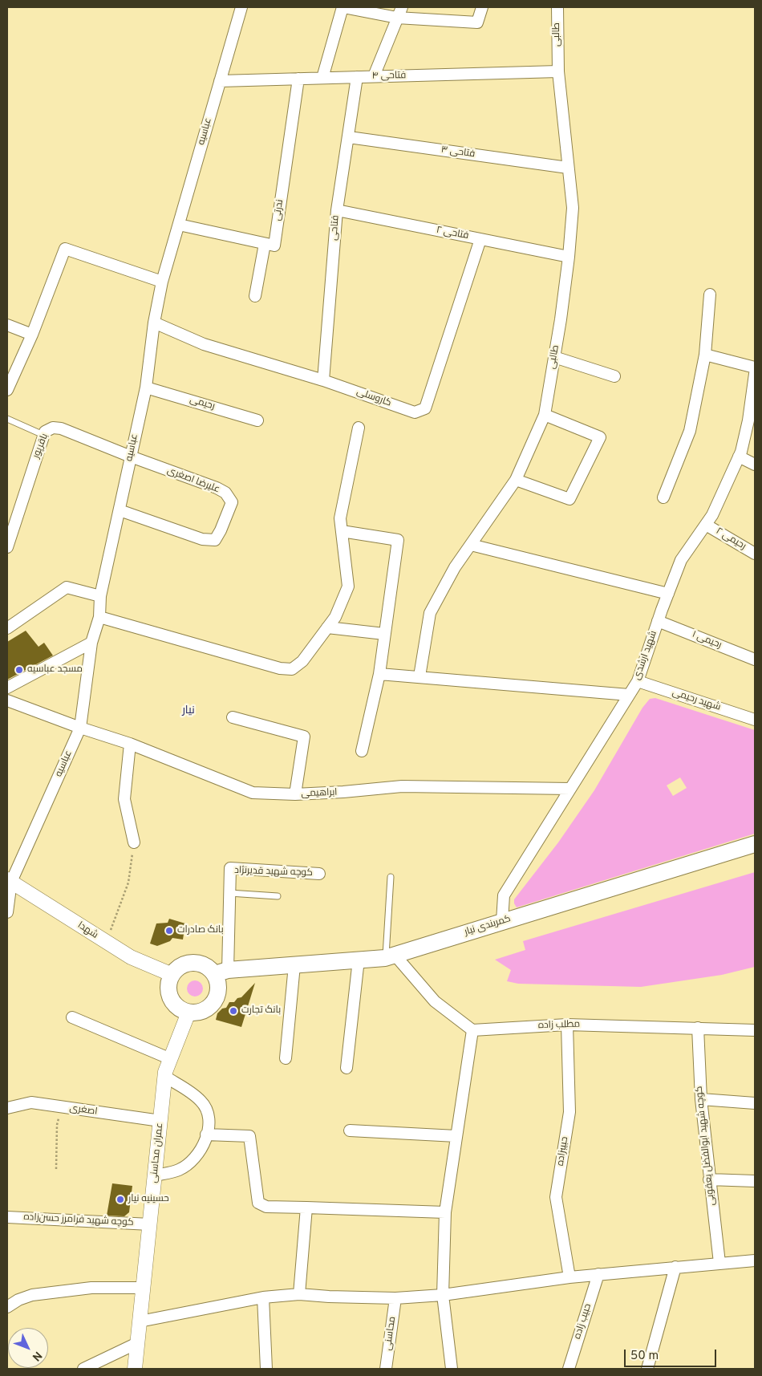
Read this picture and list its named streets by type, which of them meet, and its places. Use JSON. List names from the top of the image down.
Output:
{
  "streets": {
    "main road": ["کمربندی نیار"],
    "street": [
      "طالبی",
      "فتاحی ۴",
      "عباسیه",
      "فتاحی ۳",
      "ندرتی",
      "فتاحی",
      "فتاحی ۲",
      "کاروسلی",
      "رحیمی",
      "باقرپور",
      "علیرضا اصغری",
      "رحیمی ۲",
      "رحیمی ۱",
      "شهید ارشدی",
      "شهید رحیمی",
      "ابراهیمی",
      "کوچه شهید قدیرنژاد",
      "شهدا",
      "مطلب زاده",
      "اصغری",
      "کوچه شهید ابوالفضل یعقوبی",
      "حبیبزاده",
      "عمران محاسنی",
      "کوچه شهید فرامرز حسن‌زاده",
      "حبیب زاده",
      "محاسنی"
    ]
  },
  "crossings": [
    ["طالبی", "فتاحی ۴"],
    ["طالبی", "فتاحی ۳"],
    ["طالبی", "فتاحی ۲"],
    ["فتاحی ۴", "عباسیه"],
    ["فتاحی ۴", "ندرتی"],
    ["فتاحی ۴", "فتاحی"],
    ["عباسیه", "کاروسلی"],
    ["عباسیه", "رحیمی"],
    ["عباسیه", "باقرپور"],
    ["عباسیه", "علیرضا اصغری"],
    ["عباسیه", "ابراهیمی"],
    ["عباسیه", "شهدا"],
    ["فتاحی ۳", "فتاحی"],
    ["فتاحی", "فتاحی ۲"],
    ["فتاحی", "کاروسلی"],
    ["فتاحی ۲", "کاروسلی"],
    ["باقرپور", "علیرضا اصغری"],
    ["رحیمی ۲", "شهید ارشدی"],
    ["رحیمی ۱", "شهید ارشدی"],
    ["شهید ارشدی", "شهید رحیمی"],
    ["شهید ارشدی", "ابراهیمی"],
    ["شهید ارشدی", "کمربندی نیار"],
    ["کوچه شهید قدیرنژاد", "کمربندی نیار"],
    ["کوچه شهید قدیرنژاد", "شهدا"],
    ["کوچه شهید قدیرنژاد", "عمران محاسنی"],
    ["کمربندی نیار", "شهدا"],
    ["کمربندی نیار", "عمران محاسنی"],
    ["شهدا", "عمران محاسنی"],
    ["مطلب زاده", "کوچه شهید ابوالفضل یعقوبی"],
    ["مطلب زاده", "حبیبزاده"],
    ["اصغری", "عمران محاسنی"],
    ["عمران محاسنی", "کوچه شهید فرامرز حسن‌زاده"]
  ],
  "districts": ["نیار"],
  "places": [
    "مسجد عباسیه",
    "بانک صادرات",
    "بانک تجارت",
    "حسینیه نیار"
  ],
  "scale_bar": "50 m",
  "north": "bottom right"
}
